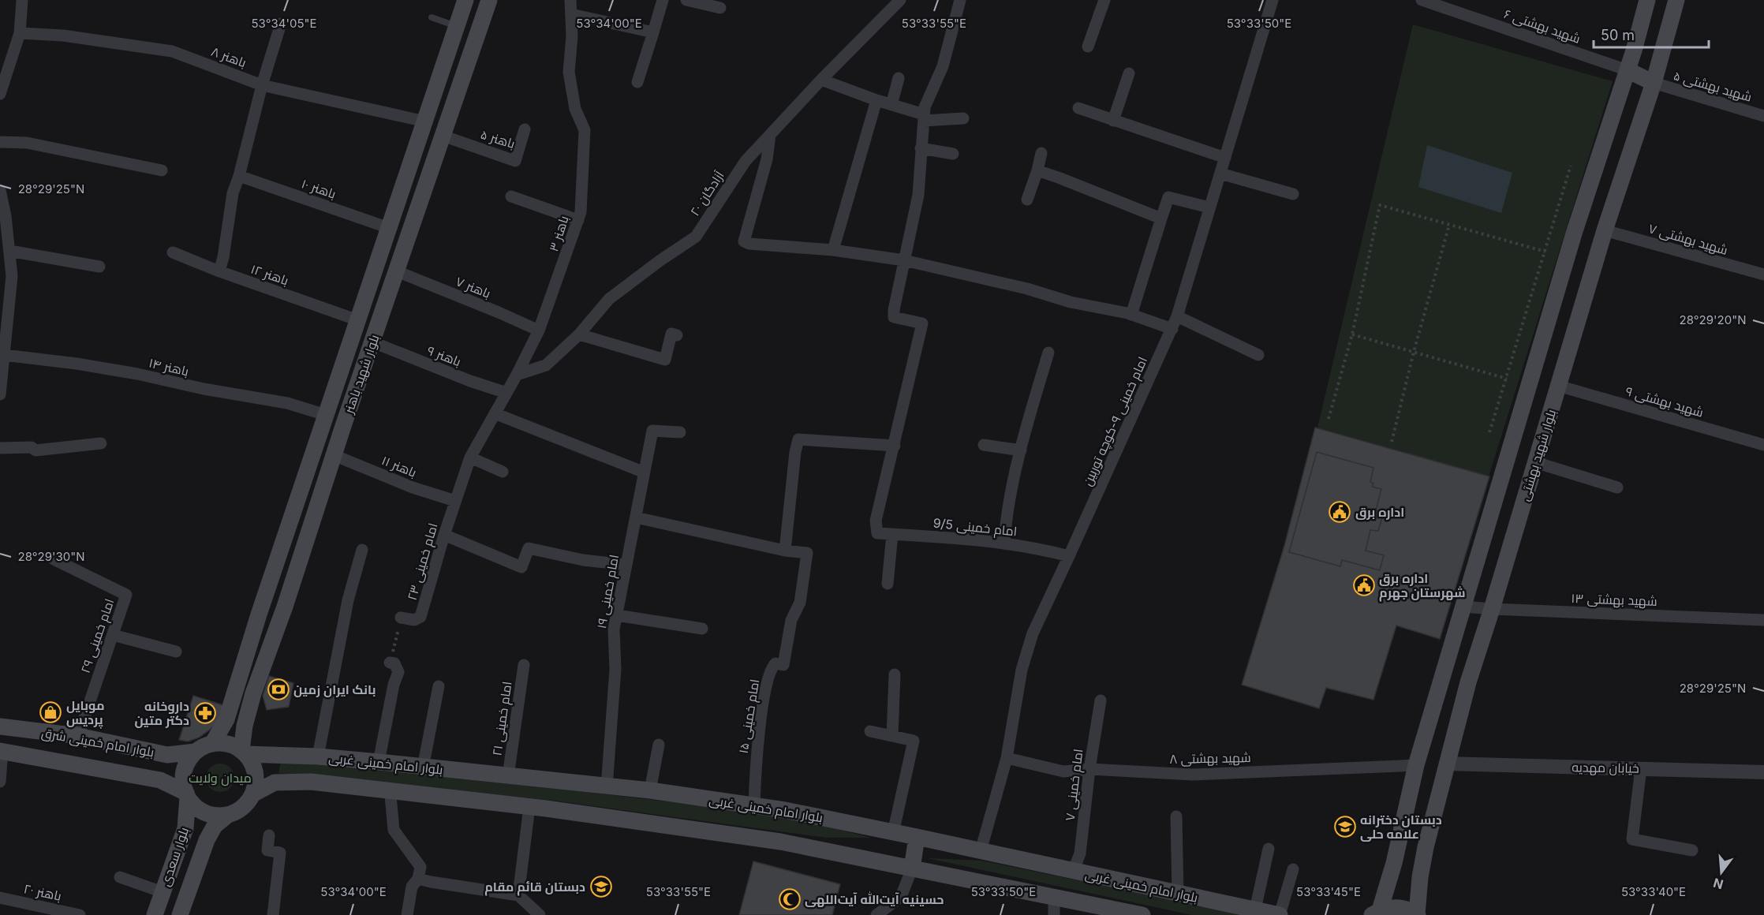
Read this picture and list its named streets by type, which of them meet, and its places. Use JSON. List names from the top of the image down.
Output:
{
  "streets": {
    "main road": [
      "بلوار شهید باهنر",
      "بلوار شهید بهشتی",
      "بلوار امام خمینی شرق",
      "بلوار امام خمینی غربی",
      "بلوار سعدی"
    ],
    "street": [
      "شهید بهشتی ۶",
      "باهنر ۸",
      "شهید بهشتی ۵",
      "باهنر ۵",
      "باهنر ۱۰",
      "آزادگان ۲۰",
      "باهنر ۳",
      "شهید بهشتی ۷",
      "باهنر ۱۲",
      "باهنر ۷",
      "باهنر ۹",
      "باهنر ۱۴",
      "شهید بهشتی ۹",
      "امام خمینی ۹-کوچه توربین",
      "باهنر ۱۱",
      "امام خمینی 9/5",
      "امام خمینی ۲۳",
      "امام خمینی ۱۹",
      "شهید بهشتی ۱۳",
      "امام خمینی ۲۹",
      "امام خمینی ۱۵",
      "امام خمینی ۲۱",
      "شهید بهشتی ۸",
      "خیابان مهدیه",
      "امام خمینی ۷",
      "باهنر ۲۰"
    ]
  },
  "crossings": [
    ["باهنر ۸", "بلوار شهید باهنر"],
    ["شهید بهشتی ۵", "بلوار شهید بهشتی"],
    ["باهنر ۵", "بلوار شهید باهنر"],
    ["باهنر ۱۰", "بلوار شهید باهنر"],
    ["آزادگان ۲۰", "باهنر ۳"],
    ["باهنر ۳", "باهنر ۷"],
    ["باهنر ۳", "باهنر ۹"],
    ["باهنر ۳", "امام خمینی ۲۳"],
    ["شهید بهشتی ۷", "بلوار شهید بهشتی"],
    ["باهنر ۱۲", "بلوار شهید باهنر"],
    ["باهنر ۷", "بلوار شهید باهنر"],
    ["باهنر ۹", "بلوار شهید باهنر"],
    ["باهنر ۱۴", "بلوار شهید باهنر"],
    ["بلوار شهید باهنر", "باهنر ۱۱"],
    ["بلوار شهید باهنر", "بلوار امام خمینی شرق"],
    ["بلوار شهید باهنر", "بلوار امام خمینی غربی"],
    ["بلوار شهید باهنر", "بلوار سعدی"],
    ["شهید بهشتی ۹", "بلوار شهید بهشتی"],
    ["امام خمینی ۹-کوچه توربین", "امام خمینی 9/5"],
    ["امام خمینی ۹-کوچه توربین", "شهید بهشتی ۸"],
    ["امام خمینی ۹-کوچه توربین", "بلوار امام خمینی غربی"],
    ["بلوار شهید بهشتی", "شهید بهشتی ۱۳"],
    ["بلوار شهید بهشتی", "خیابان مهدیه"],
    ["باهنر ۱۱", "امام خمینی ۲۳"],
    ["امام خمینی ۱۹", "بلوار امام خمینی غربی"],
    ["امام خمینی ۲۹", "بلوار امام خمینی شرق"],
    ["امام خمینی ۱۵", "بلوار امام خمینی غربی"],
    ["امام خمینی ۲۱", "بلوار امام خمینی غربی"],
    ["بلوار امام خمینی شرق", "بلوار امام خمینی غربی"],
    ["بلوار امام خمینی شرق", "بلوار سعدی"],
    ["شهید بهشتی ۸", "امام خمینی ۷"],
    ["بلوار امام خمینی غربی", "امام خمینی ۷"],
    ["بلوار امام خمینی غربی", "بلوار سعدی"]
  ],
  "parks": ["میدان ولایت"],
  "places": {
    "public building": ["اداره برق", "اداره برق شهرستان جهرم"],
    "bank": ["بانک ایران زمین"],
    "shop": ["موبایل پردیس"],
    "pharmacy": ["داروخانه دکتر متین"],
    "school or university": ["دبستان دخترانه علامه حلی", "دبستان قائم مقام"],
    "mosque": ["حسینیه آیت‌الله آیت‌اللهی"]
  },
  "scale_bar": "50 m",
  "north": "bottom",
  "coordinates": [
    "53°34'05\"E",
    "53°34'00\"E",
    "53°33'55\"E",
    "53°33'50\"E",
    "28°29'25\"N",
    "28°29'20\"N",
    "28°29'30\"N",
    "53°33'45\"E",
    "53°33'40\"E"
  ]
}
